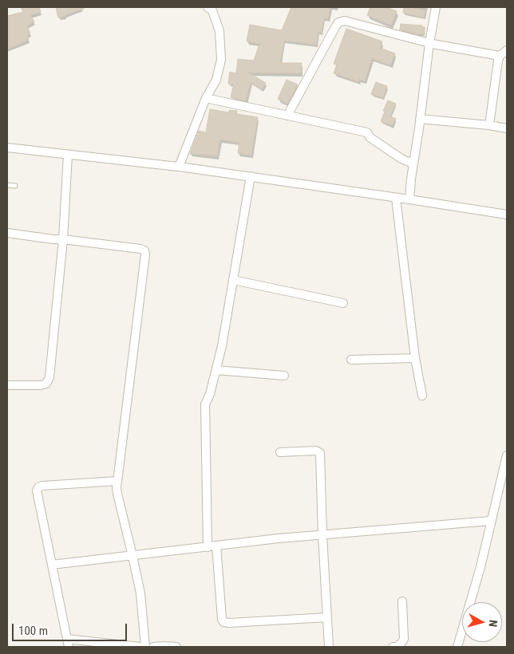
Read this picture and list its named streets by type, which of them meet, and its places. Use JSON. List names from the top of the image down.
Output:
{
  "scale_bar": "100 m",
  "north": "right"
}
